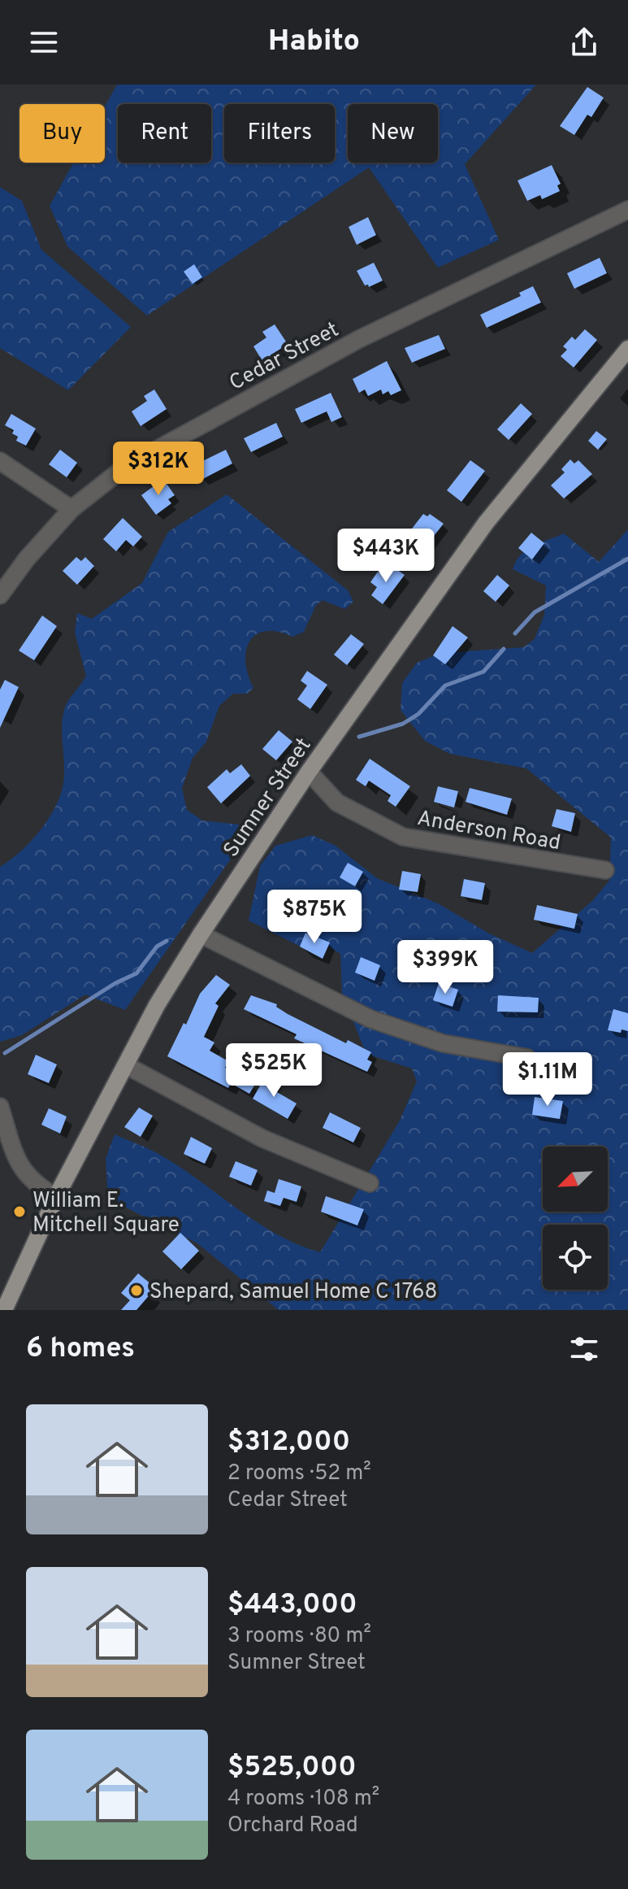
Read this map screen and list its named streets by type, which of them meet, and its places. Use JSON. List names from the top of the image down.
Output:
{
  "streets": {
    "main road": ["Sumner Street"],
    "street": ["Cedar Street", "Anderson Road"]
  },
  "crossings": [
    ["Sumner Street", "Anderson Road"]
  ],
  "places": ["William E. Mitchell Square", "Shepard, Samuel Home C 1768"],
  "north": "bottom left",
  "page": {
    "header": "Habito",
    "chip": [
      "Buy",
      "Rent",
      "Filters",
      "New"
    ],
    "price": [
      "$312K",
      "$443K",
      "$875K",
      "$399K",
      "$525K",
      "$1.11M"
    ],
    "heading": "6 homes",
    "list": [
      {
        "name": "$312,000",
        "note": "2 rooms · 52 m² · Cedar Street"
      },
      {
        "name": "$443,000",
        "note": "3 rooms · 80 m² · Sumner Street"
      },
      {
        "name": "$525,000",
        "note": "4 rooms · 108 m² · Orchard Road"
      }
    ]
  }
}
